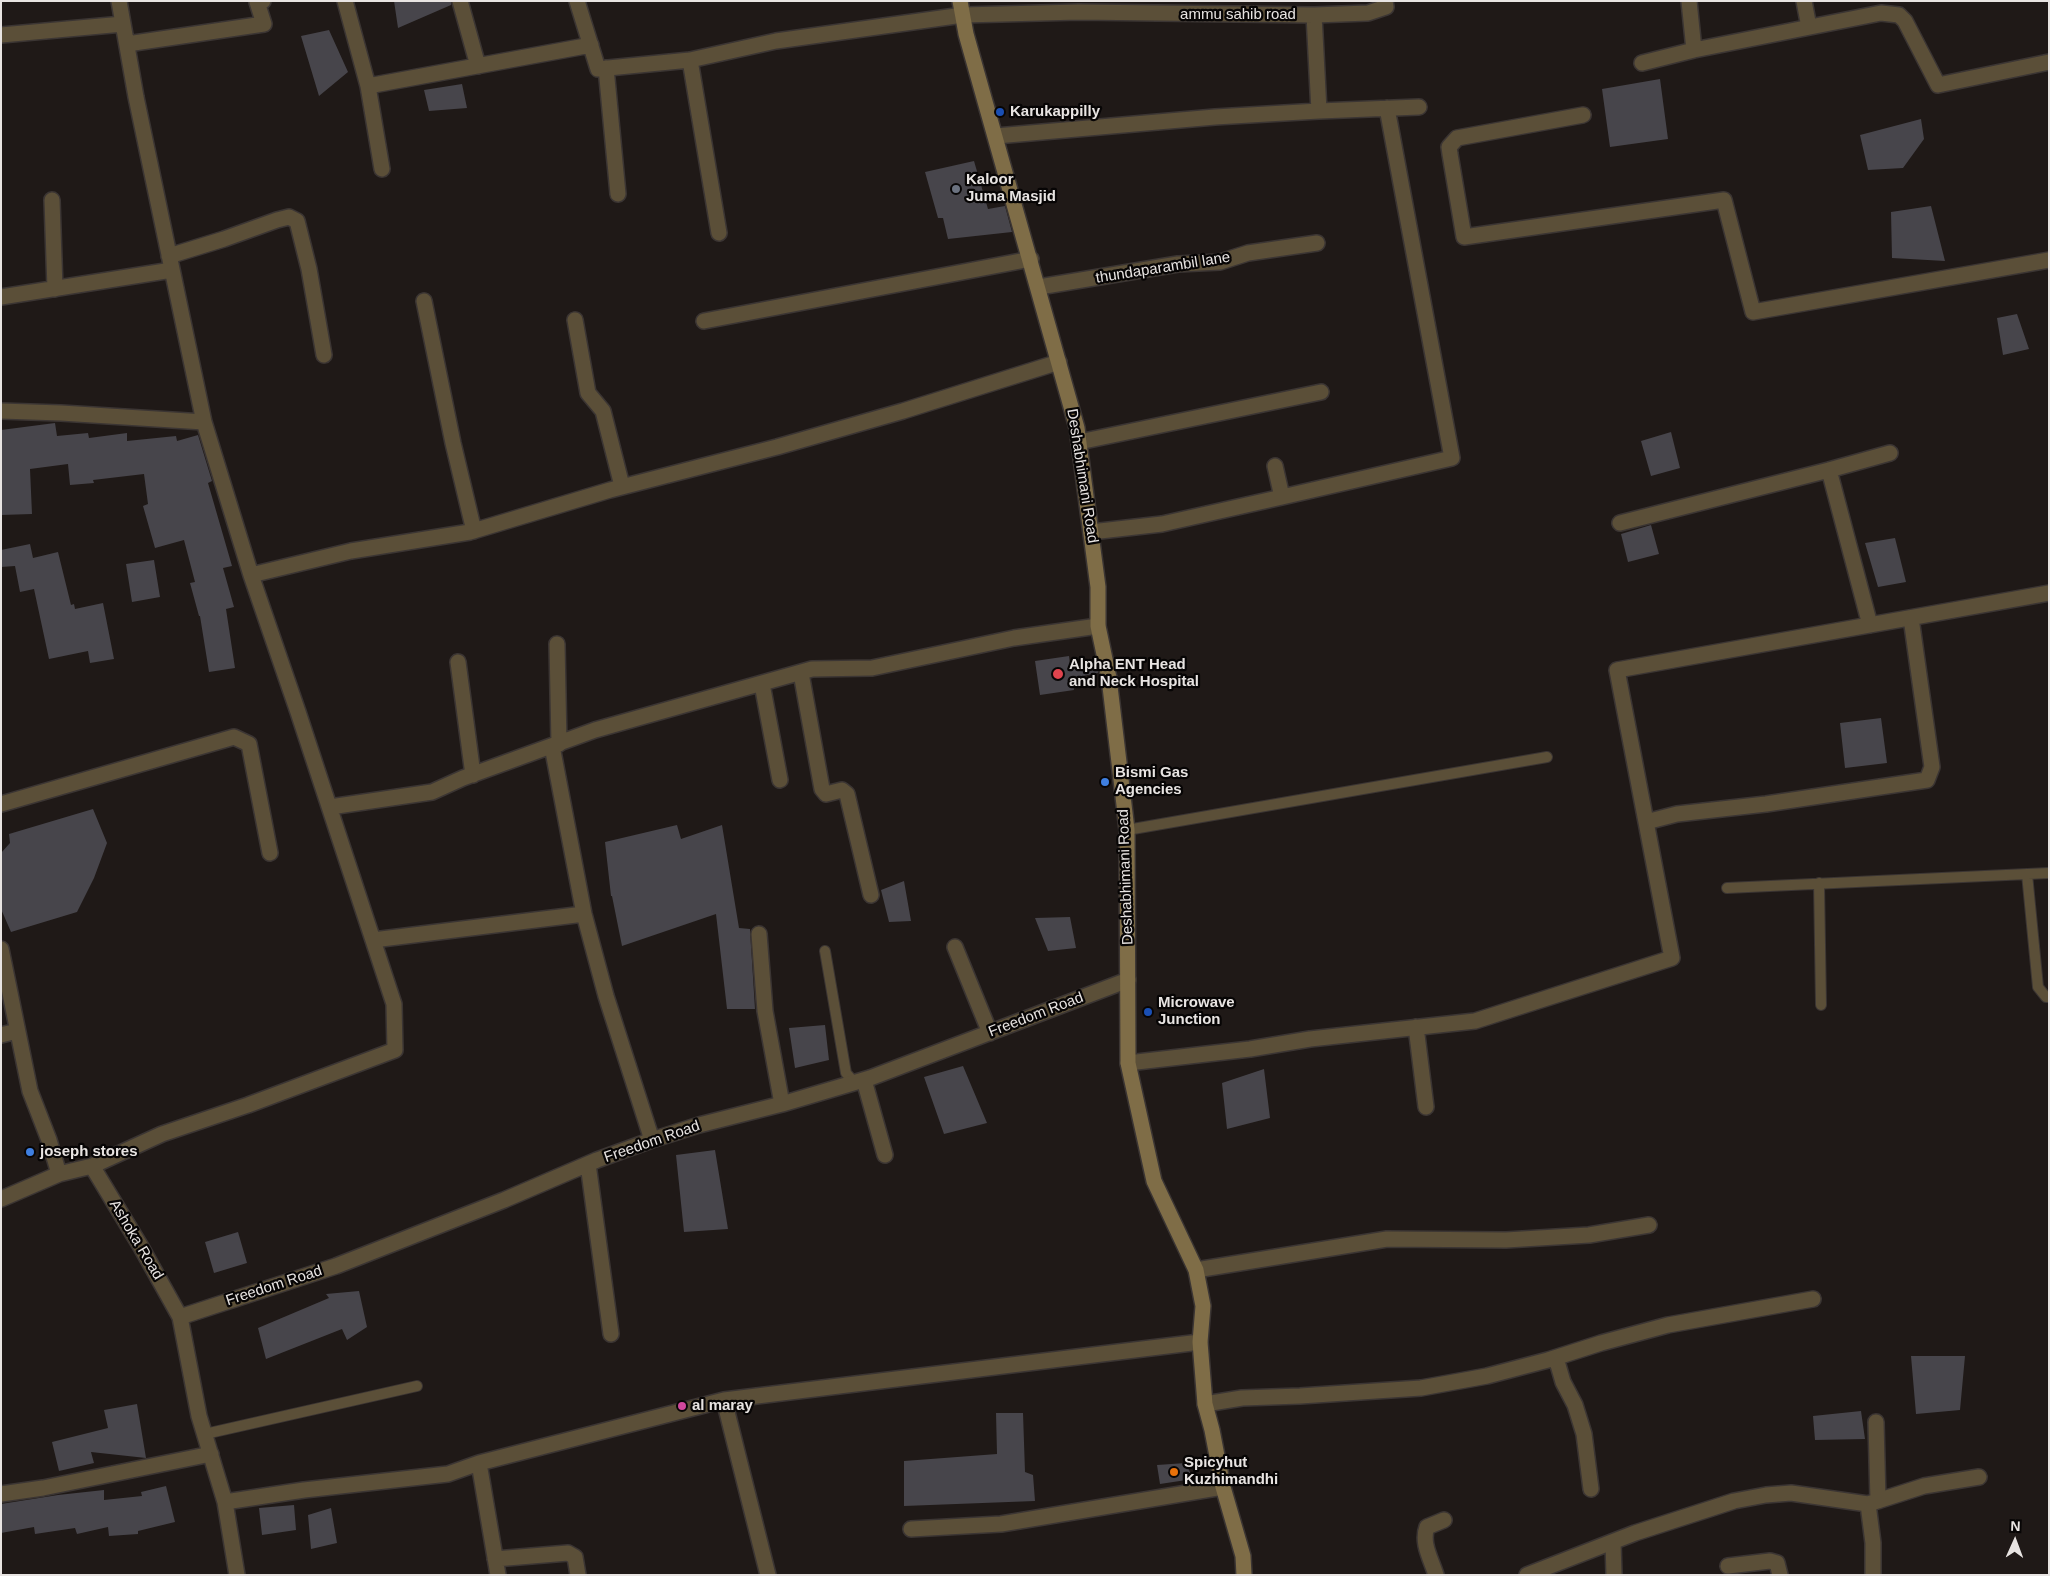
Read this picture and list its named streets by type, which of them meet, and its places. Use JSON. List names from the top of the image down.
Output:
{
  "streets": {
    "street": [
      "ammu sahib road",
      "thundaparambil lane",
      "Deshabhimani Road",
      "Freedom Road",
      "Ashoka Road"
    ]
  },
  "crossings": [
    ["ammu sahib road", "Deshabhimani Road"],
    ["thundaparambil lane", "Deshabhimani Road"],
    ["Deshabhimani Road", "Freedom Road"],
    ["Freedom Road", "Ashoka Road"]
  ],
  "places": [
    "Karukappilly",
    "Kaloor Juma Masjid",
    "Alpha ENT Head and Neck Hospital",
    "Bismi Gas Agencies",
    "Microwave Junction",
    "joseph stores",
    "al maray",
    "Spicyhut Kuzhimandhi"
  ],
  "north": "top"
}
